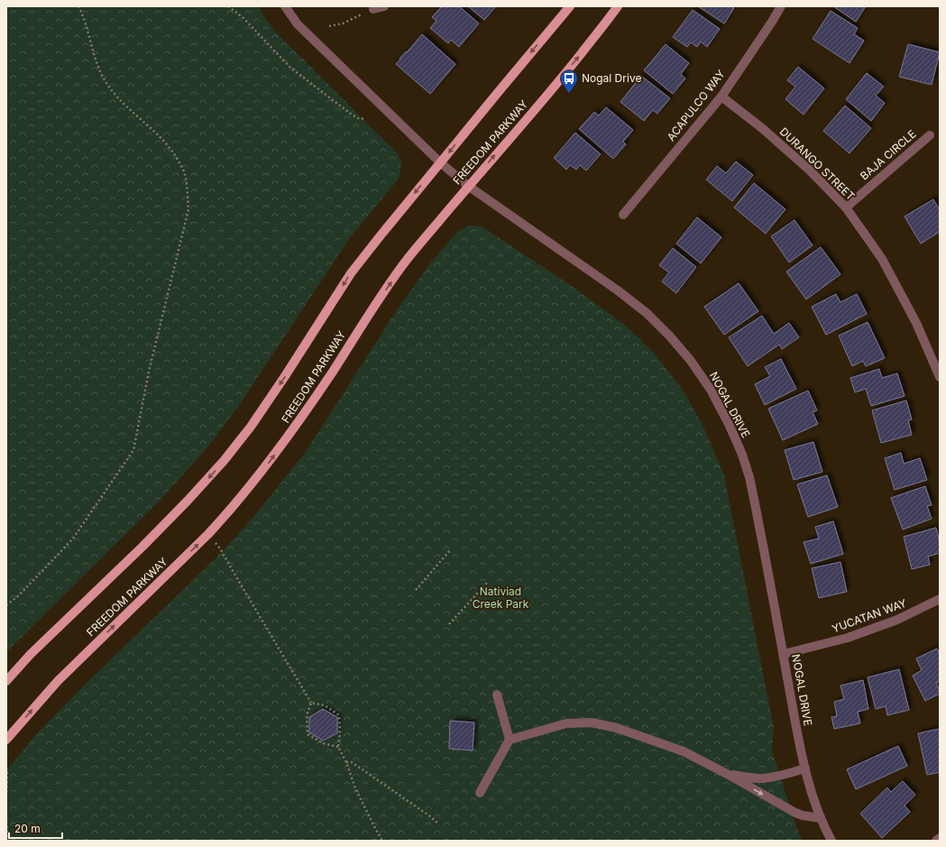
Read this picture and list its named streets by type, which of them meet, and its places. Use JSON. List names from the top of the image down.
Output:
{
  "streets": {
    "main road": ["FREEDOM PARKWAY"],
    "street": [
      "ACAPULCO WAY",
      "BAJA CIRCLE",
      "DURANGO STREET",
      "NOGAL DRIVE",
      "YUCATAN WAY"
    ]
  },
  "crossings": [
    ["ACAPULCO WAY", "DURANGO STREET"],
    ["FREEDOM PARKWAY", "NOGAL DRIVE"],
    ["BAJA CIRCLE", "DURANGO STREET"],
    ["NOGAL DRIVE", "YUCATAN WAY"]
  ],
  "parks": ["Nativiad Creek Park"],
  "places": {
    "bus stop": ["Nogal Drive"]
  },
  "scale_bar": "20 m"
}
